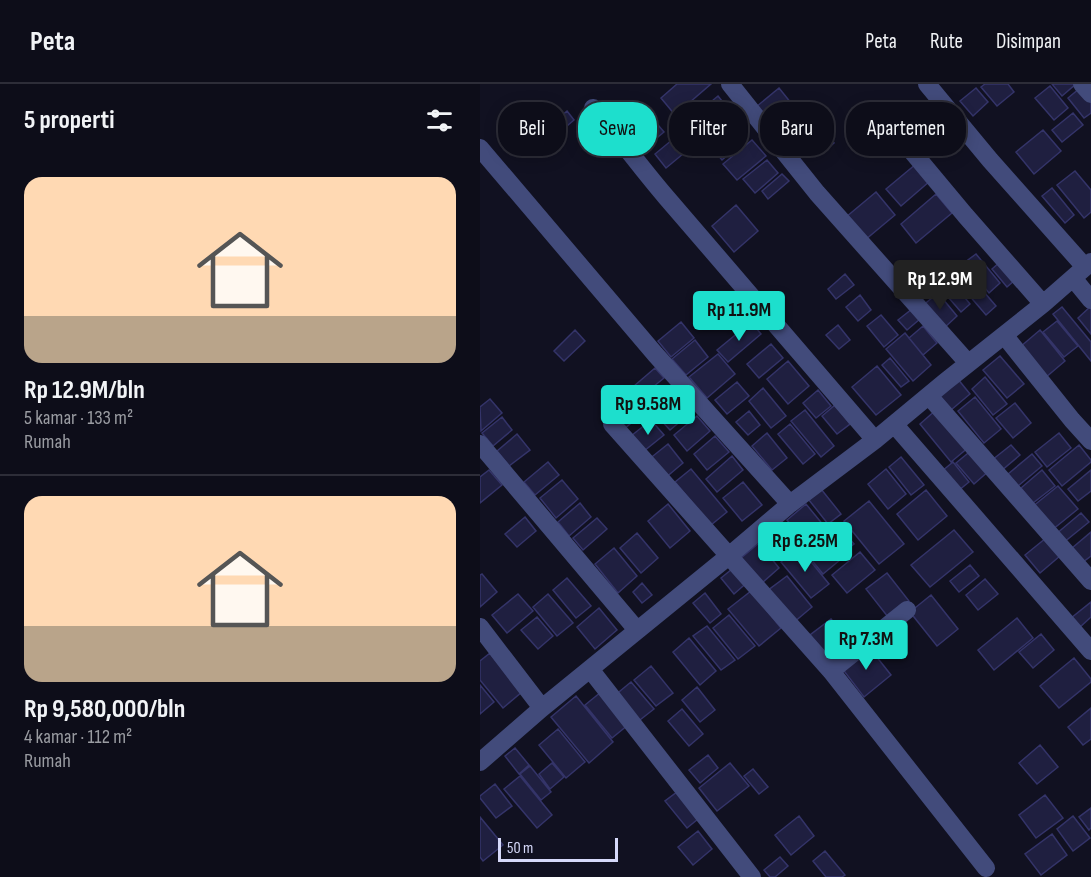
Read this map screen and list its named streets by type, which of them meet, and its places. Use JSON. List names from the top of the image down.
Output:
{
  "scale_bar": "50 m",
  "page": {
    "header": "Peta",
    "nav": ["Peta", "Rute", "Disimpan"],
    "heading": "5 properti",
    "chip": [
      "Beli",
      "Sewa",
      "Filter",
      "Baru",
      "Apartemen"
    ],
    "list": [
      {
        "name": "Rp 12.9M/bln",
        "note": "5 kamar · 133 m² · Rumah"
      },
      {
        "name": "Rp 9,580,000/bln",
        "note": "4 kamar · 112 m² · Rumah"
      }
    ],
    "price": [
      "Rp 12.9M",
      "Rp 11.9M",
      "Rp 9.58M",
      "Rp 6.25M",
      "Rp 7.3M"
    ],
    "scale": "50 m"
  }
}
